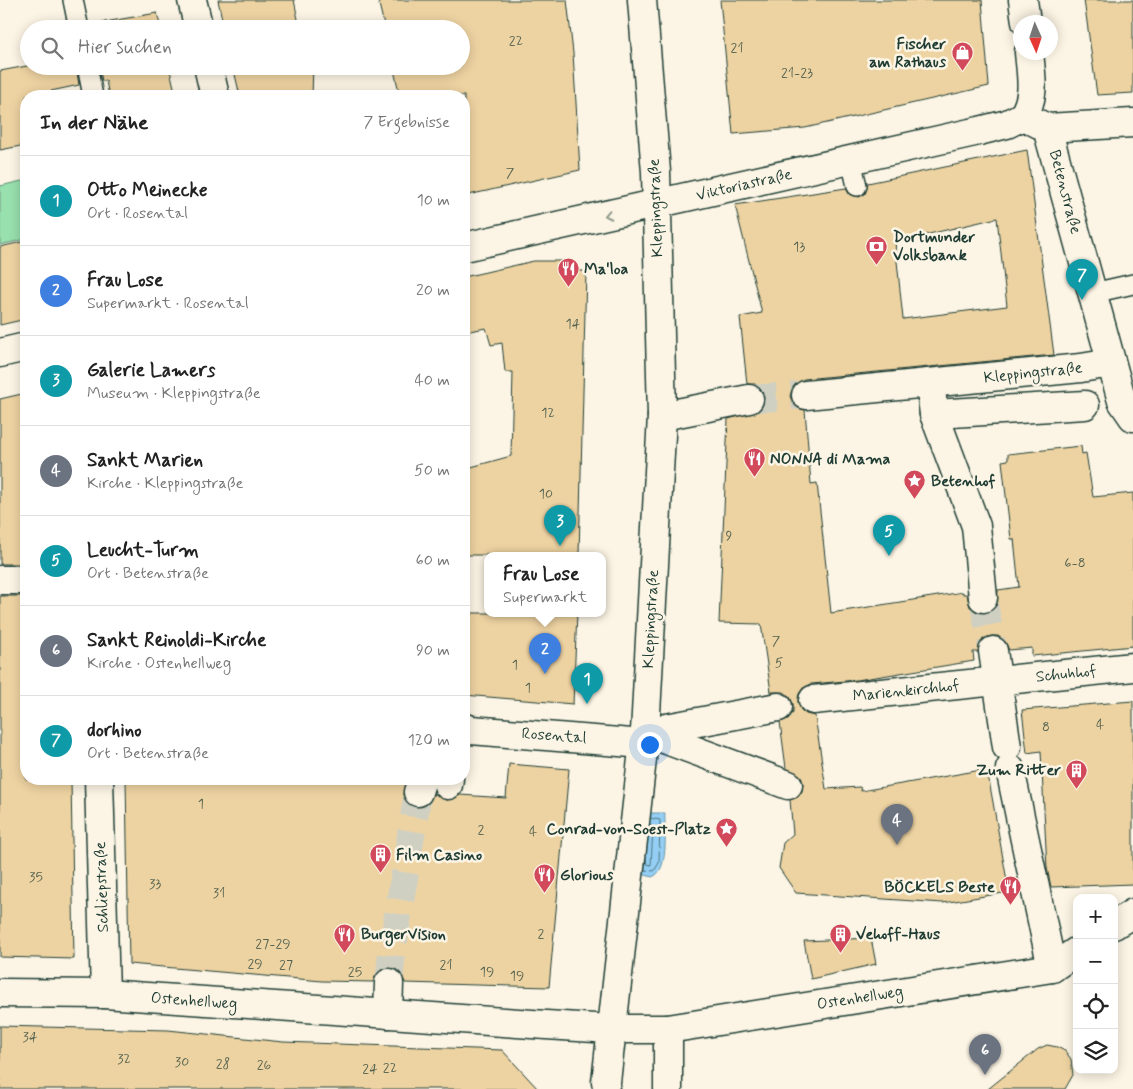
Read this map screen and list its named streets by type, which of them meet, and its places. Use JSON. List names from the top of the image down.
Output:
{
  "streets": {
    "street": [
      "Viktoriastraße",
      "Betenstraße",
      "Kleppingstraße",
      "Schuhhof",
      "Marienkirchhof",
      "Rosental",
      "Schliepstraße",
      "Ostenhellweg"
    ]
  },
  "crossings": [
    ["Viktoriastraße", "Betenstraße"],
    ["Viktoriastraße", "Kleppingstraße"],
    ["Betenstraße", "Kleppingstraße"],
    ["Kleppingstraße", "Rosental"],
    ["Kleppingstraße", "Ostenhellweg"],
    ["Schuhhof", "Marienkirchhof"],
    ["Schliepstraße", "Ostenhellweg"]
  ],
  "places": {
    "shop": ["Fischer am Rathaus"],
    "bank": ["Dortmunder Volksbank"],
    "restaurant": [
      "Ma'loa",
      "NONNA di Mama",
      "Glorious",
      "BÖCKELS Beste",
      "BurgerVision"
    ],
    "place": ["Betenhof", "Conrad-von-Soest-Platz"],
    "building": ["Zum Ritter", "Film Casino", "Vehoff-Haus"]
  },
  "house_numbers": [
    "22",
    "21",
    "21-23",
    "7",
    "13",
    "14",
    "12",
    "10",
    "9",
    "6-8",
    "7",
    "5",
    "1",
    "1",
    "4",
    "8",
    "1",
    "2",
    "4",
    "35",
    "33",
    "31",
    "2",
    "27-29",
    "29",
    "27",
    "21",
    "25",
    "19",
    "19",
    "34",
    "32",
    "30",
    "28",
    "26",
    "22",
    "24"
  ],
  "north": "bottom",
  "page": {
    "search": "Hier suchen",
    "heading": ["In der Nähe", "7 Ergebnisse"],
    "list": [
      {
        "mark": "1",
        "name": "Otto Meinecke",
        "note": "Ort · Rosental",
        "value": "10 m"
      },
      {
        "mark": "2",
        "name": "Frau Lose",
        "note": "Supermarkt · Rosental",
        "value": "20 m"
      },
      {
        "mark": "3",
        "name": "Galerie Lamers",
        "note": "Museum · Kleppingstraße",
        "value": "40 m"
      },
      {
        "mark": "4",
        "name": "Sankt Marien",
        "note": "Kirche · Kleppingstraße",
        "value": "50 m"
      },
      {
        "mark": "5",
        "name": "Leucht-Turm",
        "note": "Ort · Betenstraße",
        "value": "60 m"
      },
      {
        "mark": "6",
        "name": "Sankt Reinoldi-Kirche",
        "note": "Kirche · Ostenhellweg",
        "value": "90 m"
      },
      {
        "mark": "7",
        "name": "dorhino",
        "note": "Ort · Betenstraße",
        "value": "120 m"
      }
    ],
    "pins": [
      "7",
      "3",
      "5",
      "2",
      "1",
      "4",
      "6"
    ],
    "popup": ["Frau Lose", "Supermarkt"],
    "map_buttons": ["+", "−"]
  }
}
